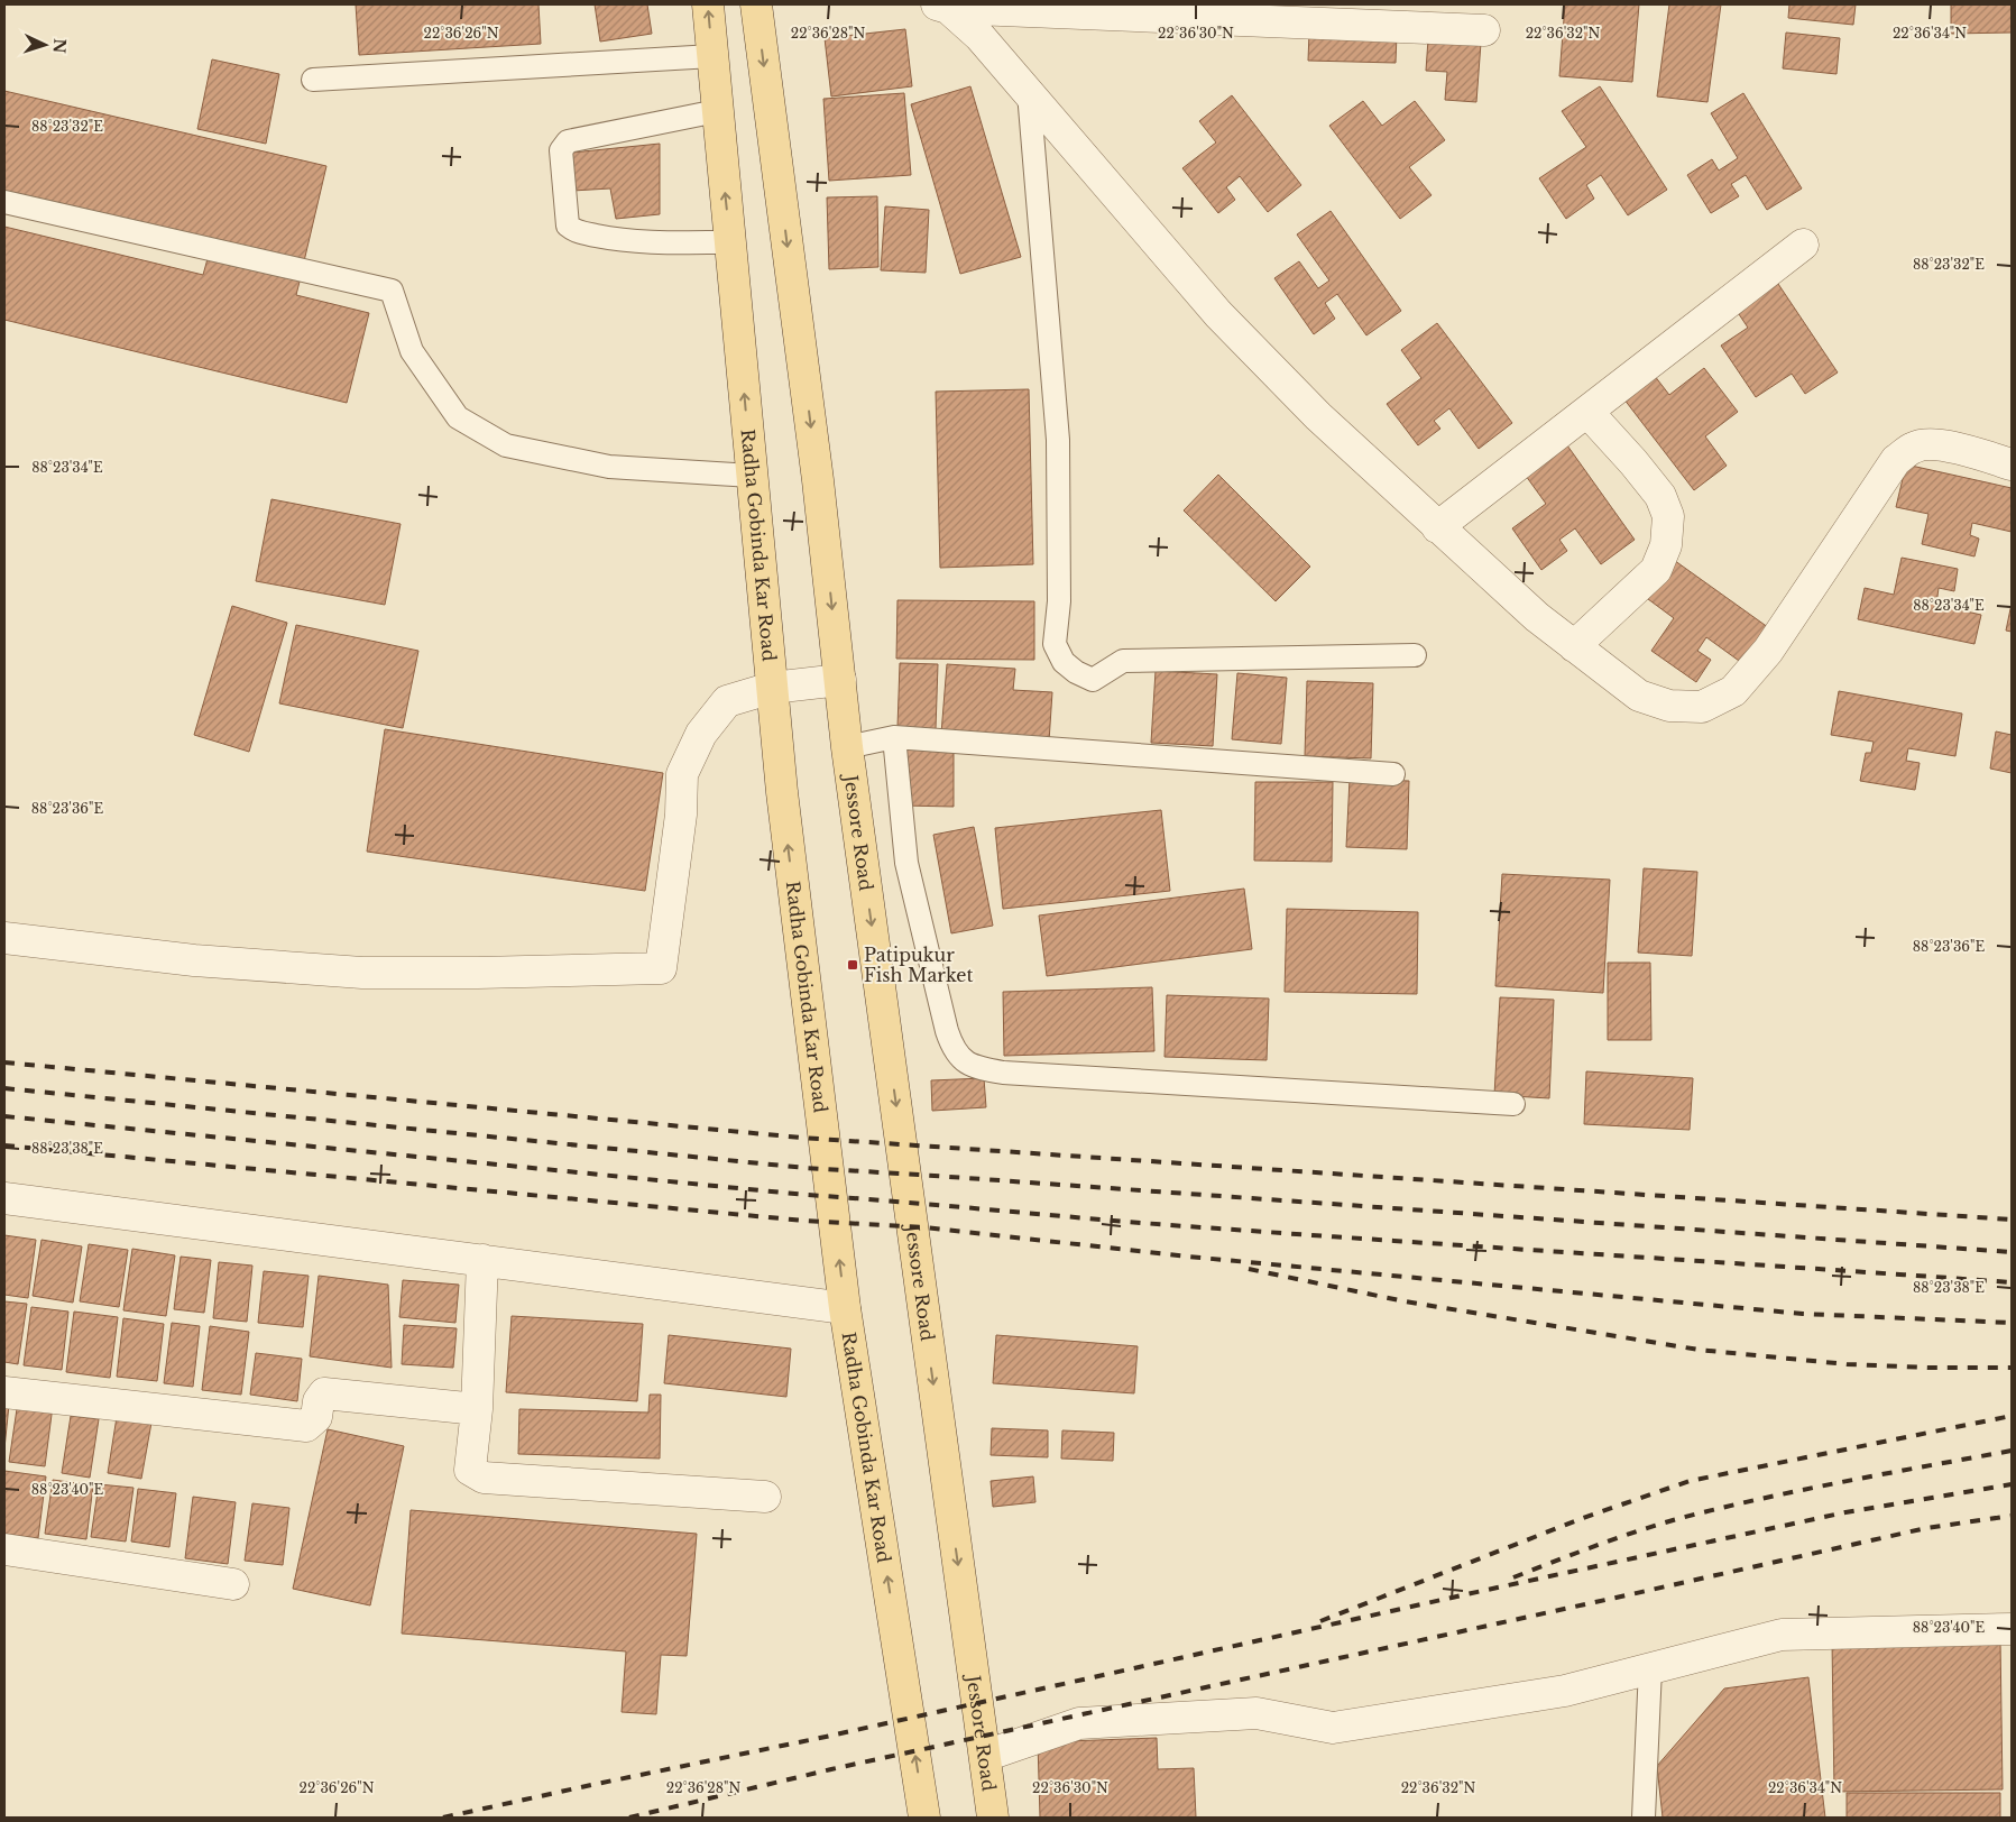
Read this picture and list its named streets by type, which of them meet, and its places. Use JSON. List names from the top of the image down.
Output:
{
  "streets": {
    "main road": ["Radha Gobinda Kar Road", "Jessore Road"]
  },
  "one_way": ["Radha Gobinda Kar Road", "Jessore Road"],
  "places": {
    "transit": ["Patipukur Fish Market"]
  },
  "north": "right",
  "coordinates": [
    "22°36'26\"N",
    "22°36'28\"N",
    "22°36'30\"N",
    "22°36'32\"N",
    "22°36'34\"N",
    "88°23'32\"E",
    "88°23'34\"E",
    "88°23'36\"E",
    "88°23'38\"E",
    "88°23'40\"E"
  ]
}
